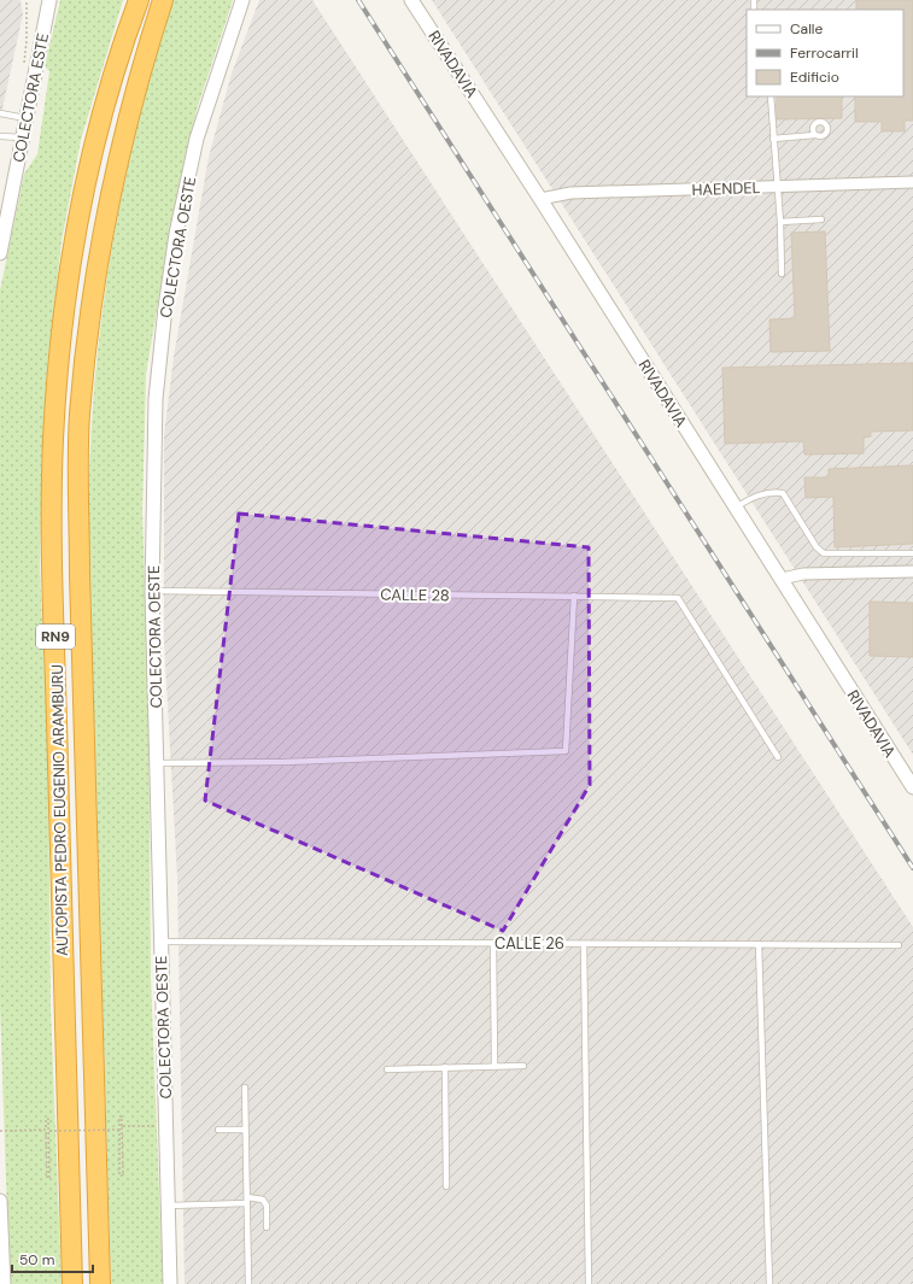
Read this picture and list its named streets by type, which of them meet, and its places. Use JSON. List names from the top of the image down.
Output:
{
  "streets": {
    "highway": ["RN9", "AUTOPISTA PEDRO EUGENIO ARAMBURU"],
    "street": [
      "RIVADAVIA",
      "COLECTORA ESTE",
      "HAENDEL",
      "COLECTORA OESTE"
    ],
    "lane": ["CALLE 28", "CALLE 26"]
  },
  "crossings": [
    ["RIVADAVIA", "HAENDEL"],
    ["COLECTORA OESTE", "CALLE 28"],
    ["COLECTORA OESTE", "CALLE 26"]
  ],
  "legend": ["Calle", "Ferrocarril", "Edificio"],
  "scale_bar": "50 m"
}
